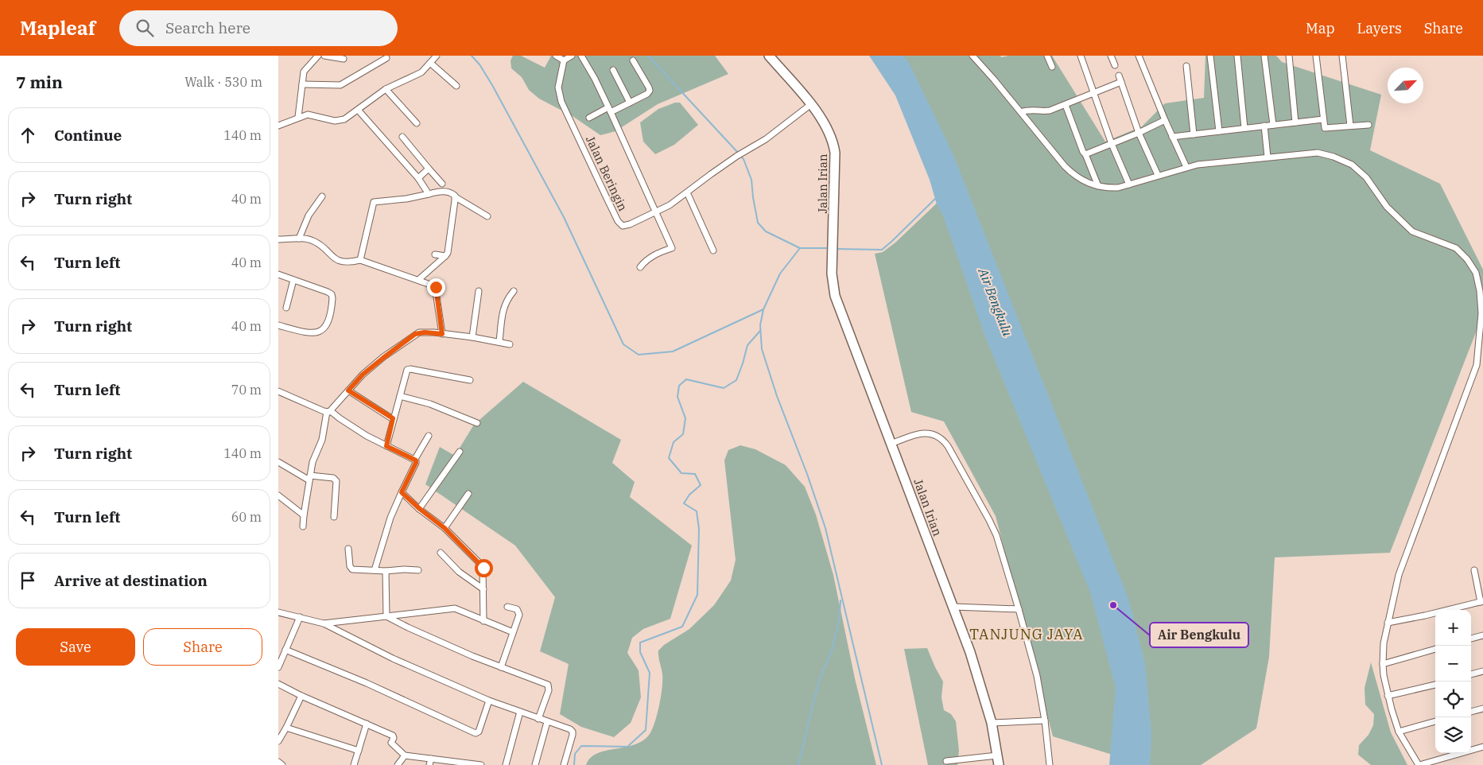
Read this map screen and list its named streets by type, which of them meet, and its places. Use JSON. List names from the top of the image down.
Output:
{
  "streets": {
    "main road": ["Jalan Irian"],
    "street": ["Jalan Beringin"]
  },
  "crossings": [
    ["Jalan Beringin", "Jalan Irian"]
  ],
  "districts": ["TANJUNG JAYA"],
  "water": ["Air Bengkulu"],
  "places": ["Air Bengkulu"],
  "north": "top right",
  "page": {
    "header": "Mapleaf",
    "search": "Search here",
    "nav": ["Map", "Layers", "Share"],
    "heading": ["7 min", "Walk · 530 m"],
    "list": [
      ["Continue", "140 m"],
      ["Turn right", "40 m"],
      ["Turn left", "40 m"],
      ["Turn right", "40 m"],
      ["Turn left", "70 m"],
      ["Turn right", "140 m"],
      ["Turn left", "60 m"],
      "Arrive at destination"
    ],
    "map_buttons": ["+", "−"],
    "buttons": ["Save", "Share"]
  }
}
